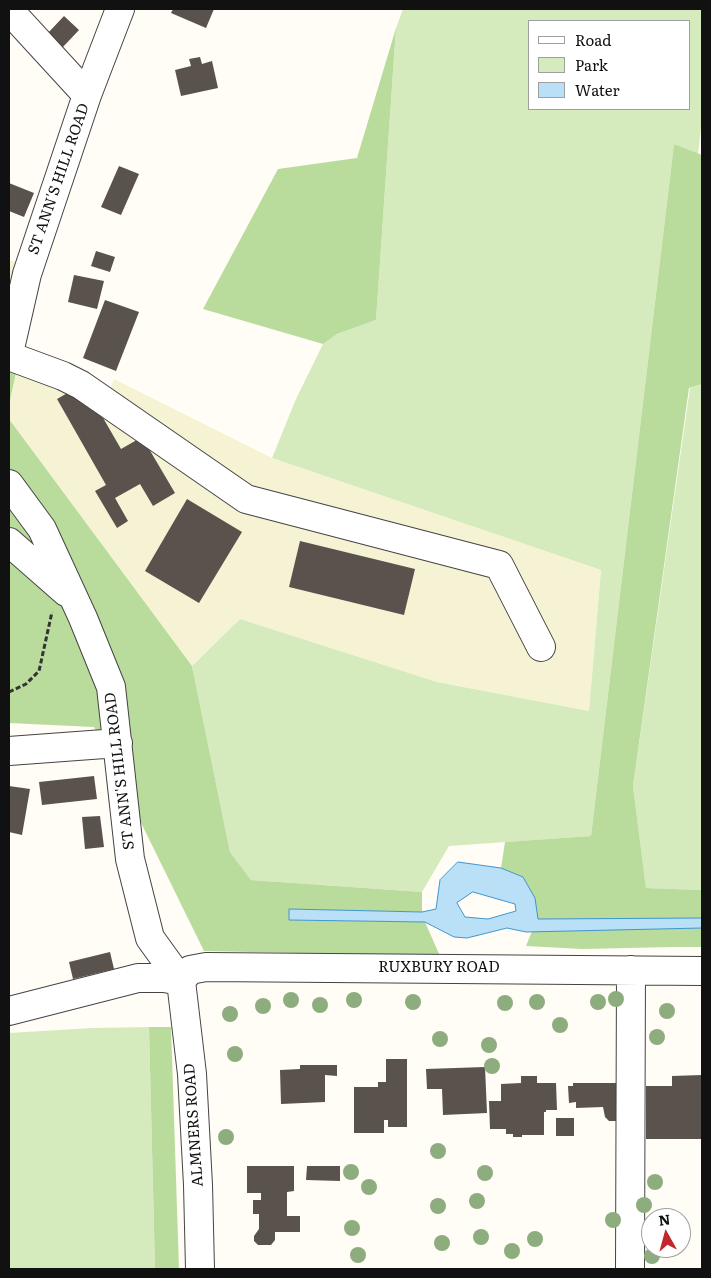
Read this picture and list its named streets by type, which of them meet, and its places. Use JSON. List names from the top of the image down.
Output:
{
  "streets": {
    "street": ["ST ANN'S HILL ROAD", "RUXBURY ROAD", "ALMNERS ROAD"]
  },
  "crossings": [
    ["ST ANN'S HILL ROAD", "RUXBURY ROAD"],
    ["ST ANN'S HILL ROAD", "ALMNERS ROAD"],
    ["RUXBURY ROAD", "ALMNERS ROAD"]
  ],
  "legend": ["Road", "Park", "Water"],
  "north": "top"
}
